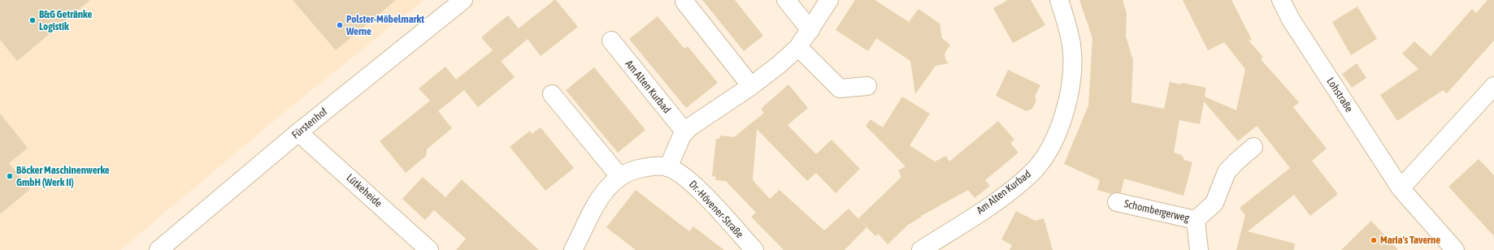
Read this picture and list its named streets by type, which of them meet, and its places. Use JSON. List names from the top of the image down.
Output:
{
  "streets": {
    "street": [
      "Am Alten Kurbad",
      "Lohstraße",
      "Fürstenhof",
      "Lütkeheide",
      "Dr.-Hövener-Straße",
      "Schombergerweg"
    ]
  },
  "crossings": [
    ["Fürstenhof", "Lütkeheide"]
  ],
  "places": [
    "B&G Getränke Logistik",
    "Polster-Möbelmarkt Werne",
    "Böcker Maschinenwerke GmbH (Werk II)",
    "Maria's Taverne"
  ]
}
